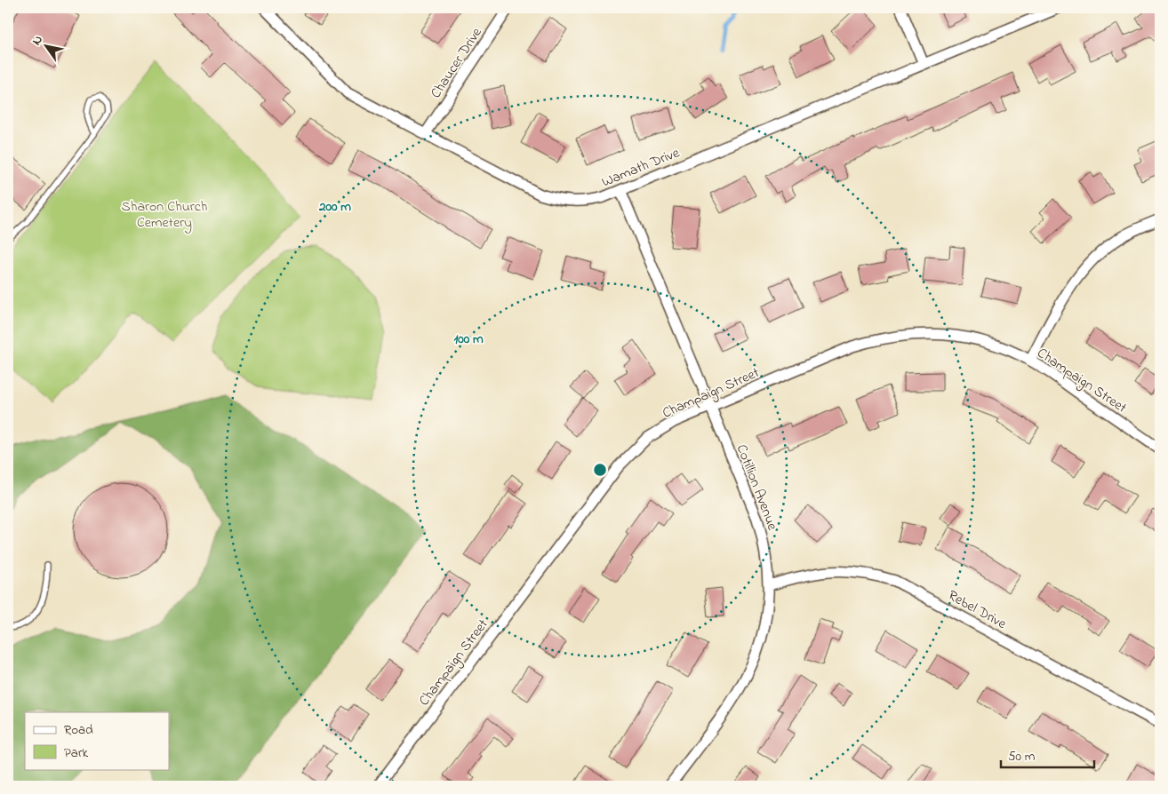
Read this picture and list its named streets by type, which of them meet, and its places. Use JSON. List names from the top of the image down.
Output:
{
  "streets": {
    "street": [
      "Chaucer Drive",
      "Wamath Drive",
      "Champaign Street",
      "Cotillion Avenue",
      "Rebel Drive"
    ]
  },
  "crossings": [
    ["Chaucer Drive", "Wamath Drive"],
    ["Wamath Drive", "Cotillion Avenue"],
    ["Champaign Street", "Cotillion Avenue"],
    ["Cotillion Avenue", "Rebel Drive"]
  ],
  "parks": ["Sharon Church Cemetery"],
  "legend": ["Road", "Park"],
  "scale_bar": "50 m",
  "north": "top left",
  "rings": ["200 m", "100 m"]
}
